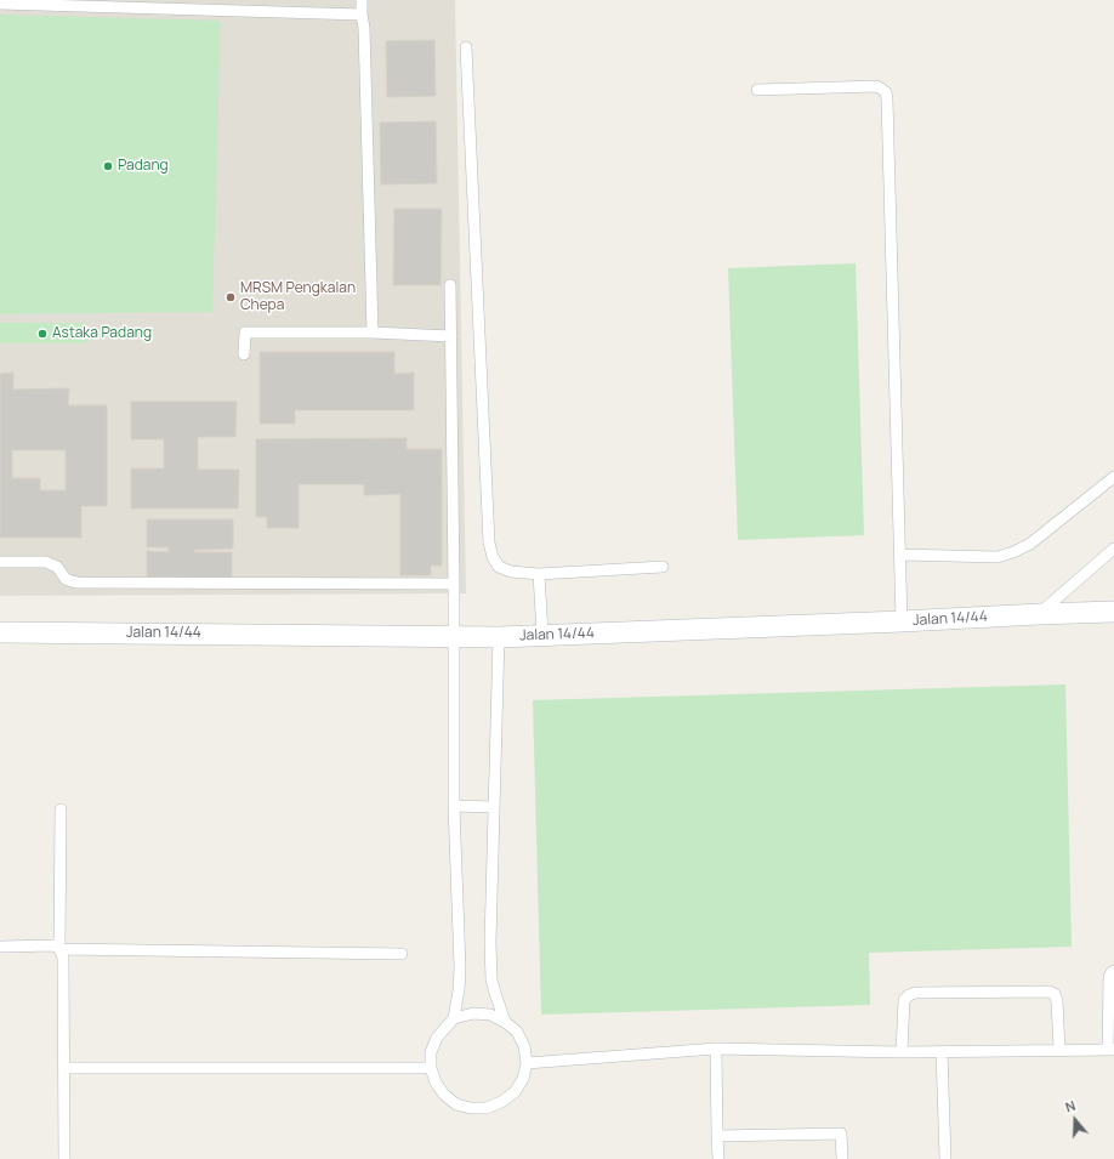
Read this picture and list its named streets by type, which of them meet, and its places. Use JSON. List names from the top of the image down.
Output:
{
  "streets": {
    "street": ["Jalan 14/44"]
  },
  "places": ["Padang", "MRSM Pengkalan Chepa", "Astaka Padang"],
  "north": "top"
}
